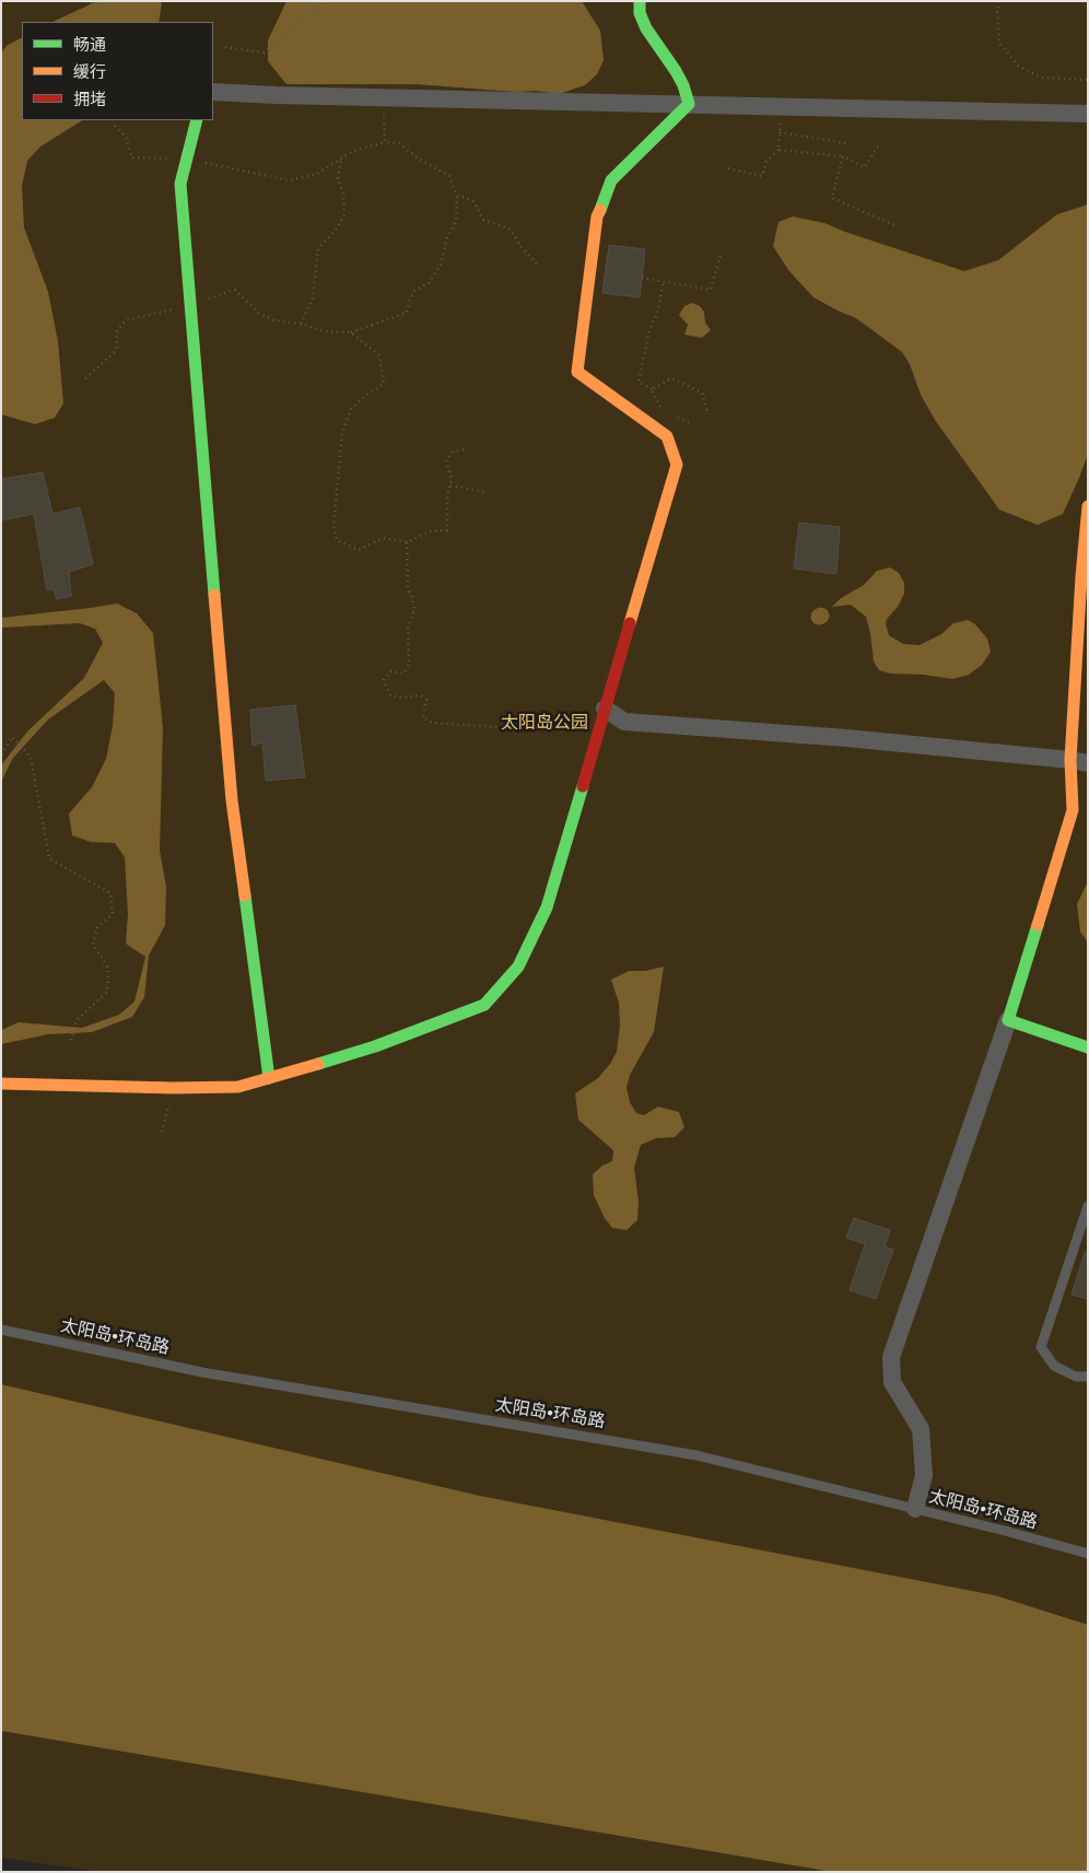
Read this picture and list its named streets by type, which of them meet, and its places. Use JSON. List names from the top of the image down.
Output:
{
  "streets": {
    "lane": ["太阳岛•环岛路"]
  },
  "parks": ["太阳岛公园"],
  "legend": ["畅通", "缓行", "拥堵"]
}
